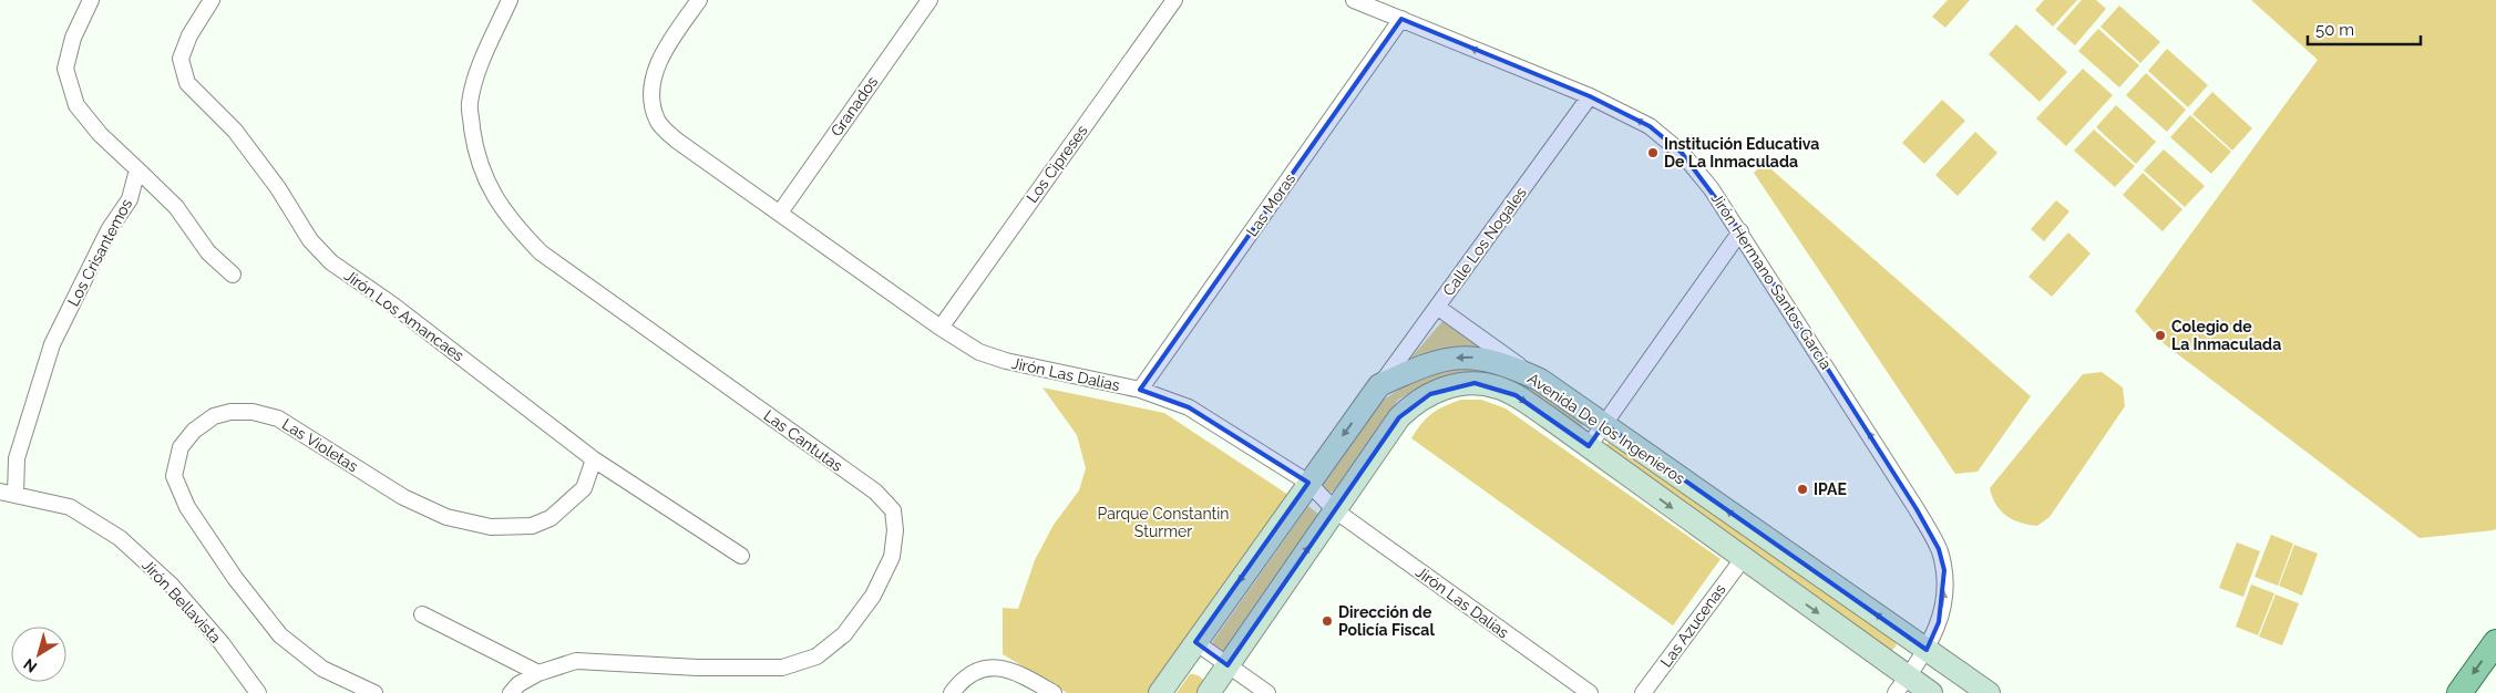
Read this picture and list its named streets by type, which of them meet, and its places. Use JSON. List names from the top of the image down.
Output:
{
  "streets": {
    "street": [
      "Granados",
      "Los Cipreses",
      "Las Moras",
      "Calle Los Nogales",
      "Los Crisantemos",
      "Jirón Hermano Santos García",
      "Jirón Los Amancaes",
      "Jirón Las Dalias",
      "Avenida De los Ingenieros",
      "Las Cantutas",
      "Las Violetas",
      "Jirón Bellavista",
      "Las Azucenas"
    ]
  },
  "crossings": [
    ["Granados", "Jirón Las Dalias"],
    ["Los Cipreses", "Jirón Las Dalias"],
    ["Las Moras", "Jirón Hermano Santos García"],
    ["Las Moras", "Jirón Las Dalias"],
    ["Calle Los Nogales", "Jirón Hermano Santos García"],
    ["Calle Los Nogales", "Avenida De los Ingenieros"],
    ["Los Crisantemos", "Jirón Bellavista"],
    ["Jirón Hermano Santos García", "Avenida De los Ingenieros"],
    ["Jirón Los Amancaes", "Las Violetas"],
    ["Jirón Las Dalias", "Avenida De los Ingenieros"],
    ["Avenida De los Ingenieros", "Las Azucenas"]
  ],
  "one_way": ["Jirón Hermano Santos García"],
  "parks": ["Parque Constantin Sturmer"],
  "places": [
    "Institución Educativa De La Inmaculada",
    "Colegio de La Inmaculada",
    "IPAE",
    "Dirección de Policía Fiscal"
  ],
  "scale_bar": "50 m",
  "north": "bottom left"
}
